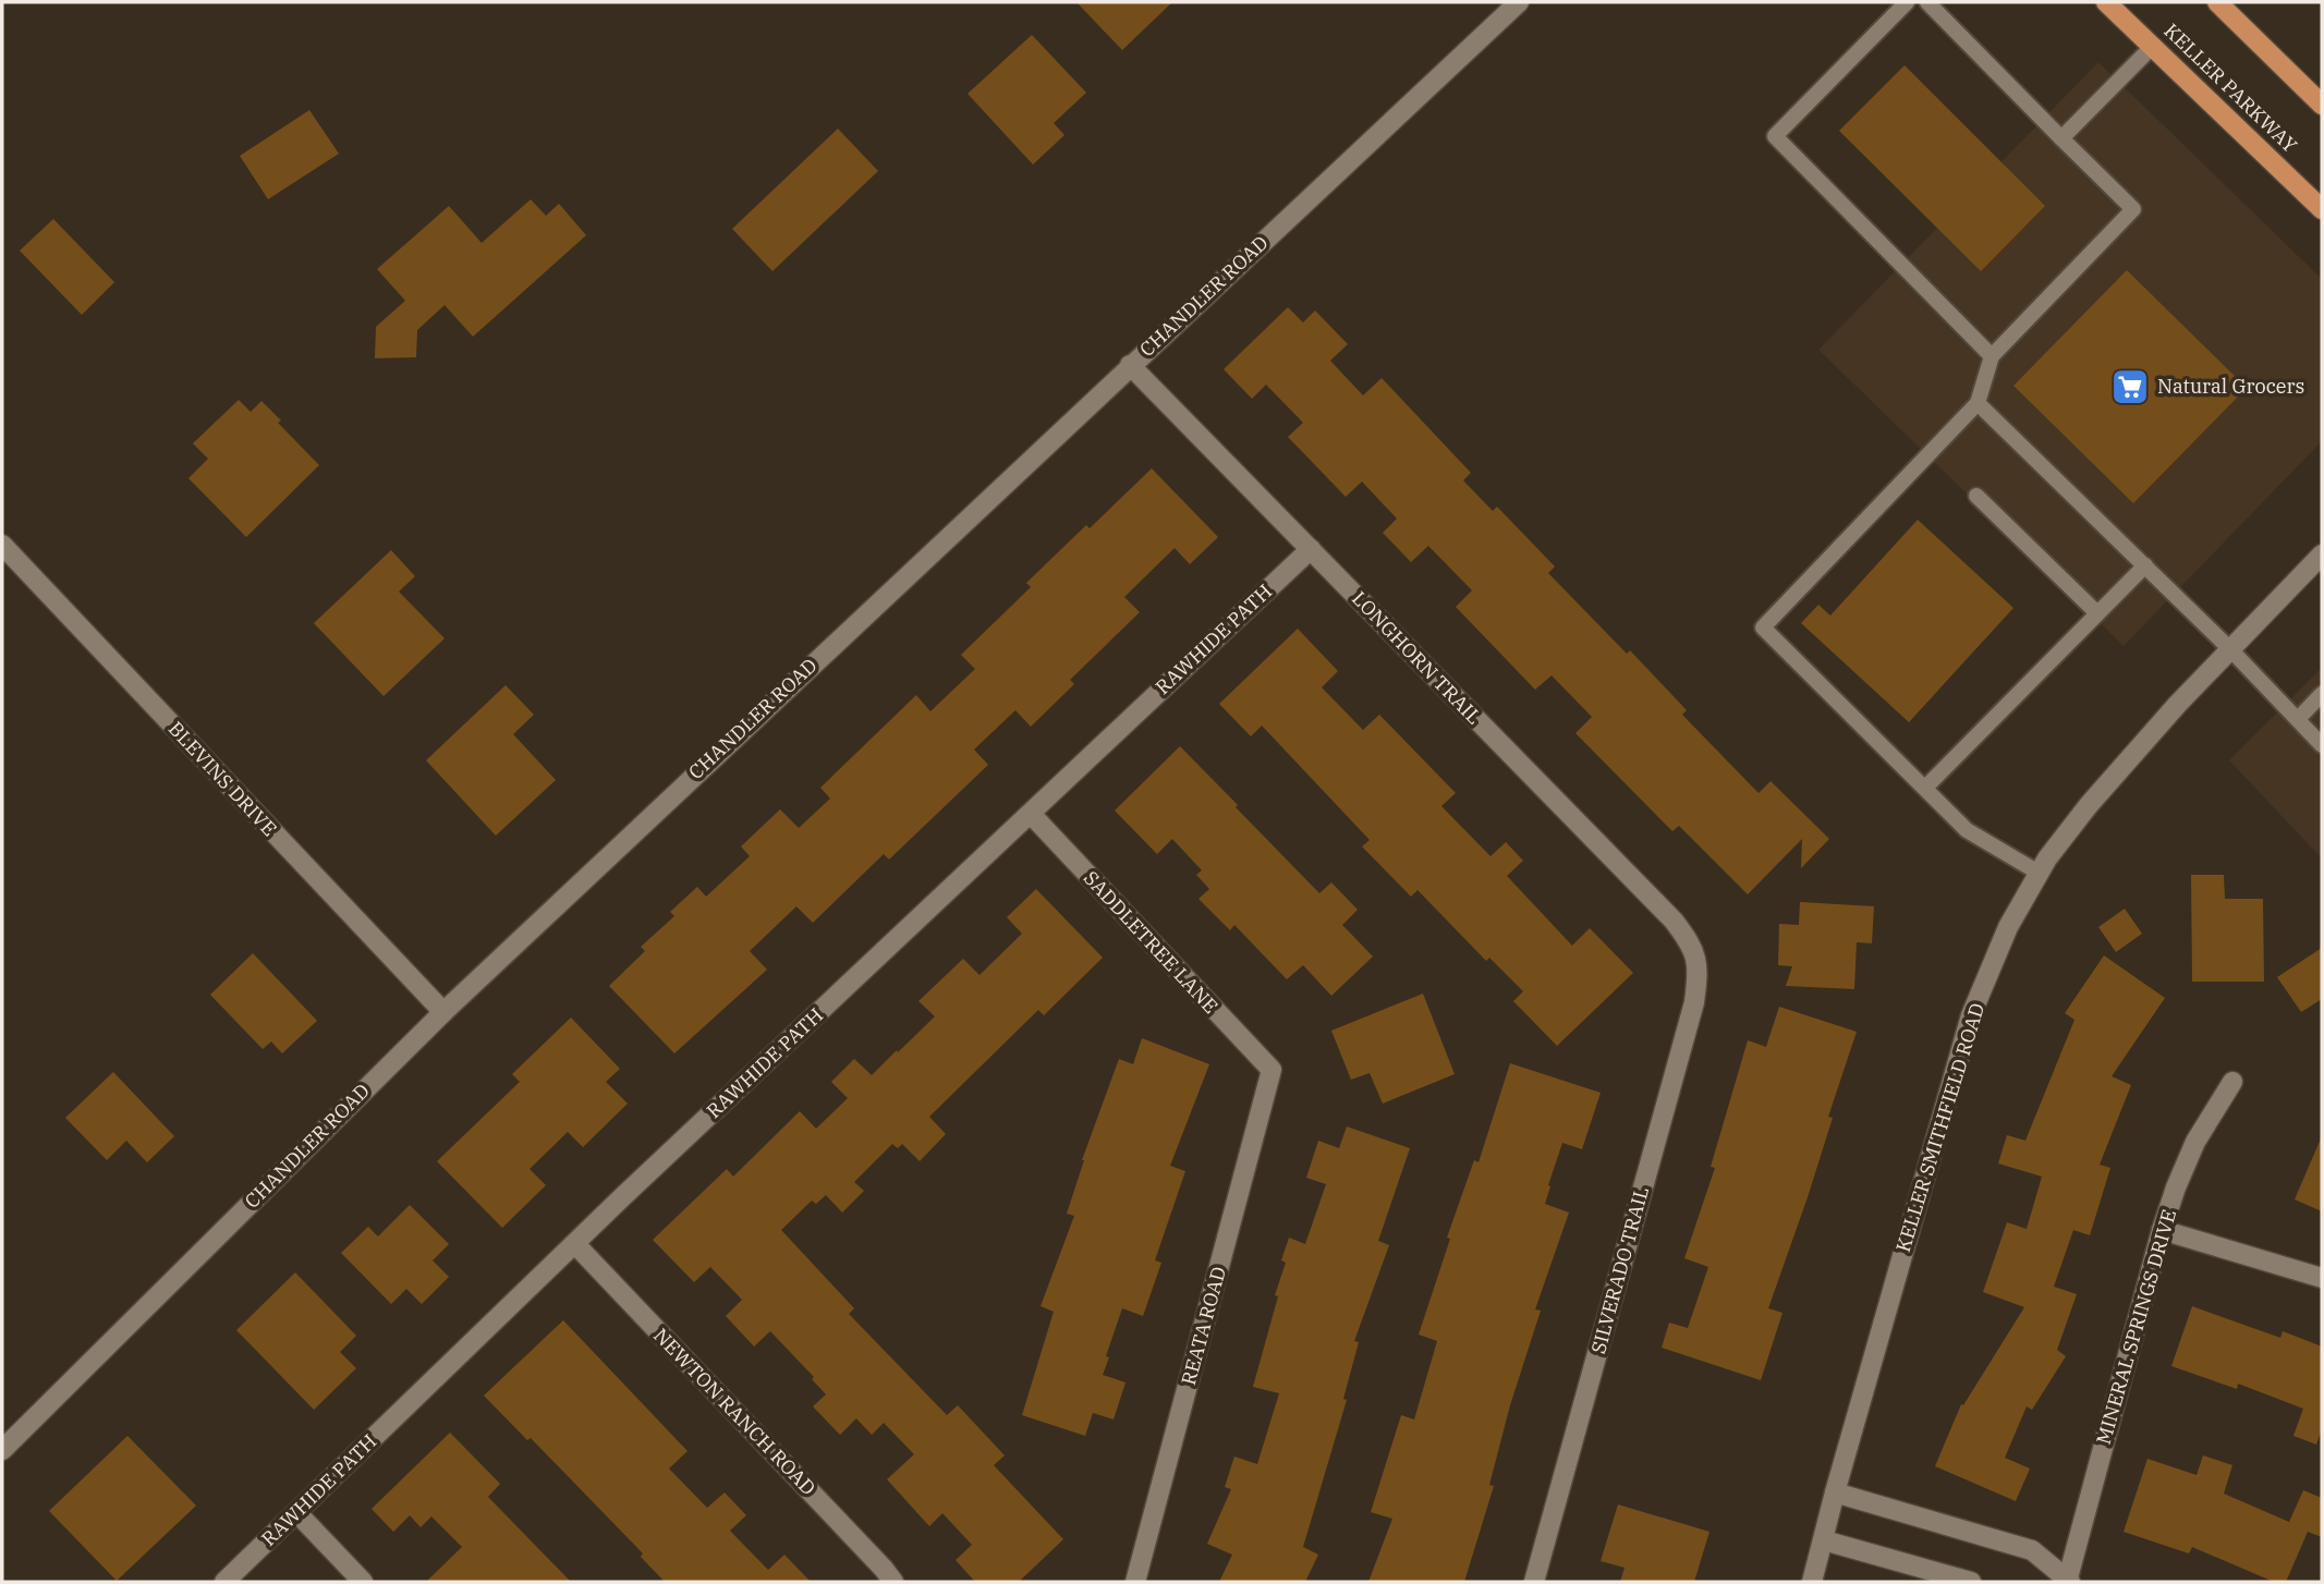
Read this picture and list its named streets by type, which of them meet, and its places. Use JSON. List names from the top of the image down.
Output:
{
  "streets": {
    "main road": ["KELLER PARKWAY"],
    "street": [
      "CHANDLER ROAD",
      "RAWHIDE PATH",
      "LONGHORN TRAIL",
      "BLEVINS DRIVE",
      "SADDLETREE LANE",
      "KELLER SMITHFIELD ROAD",
      "SILVERADO TRAIL",
      "REATA ROAD",
      "MINERAL SPRINGS DRIVE",
      "NEWTON RANCH ROAD"
    ]
  },
  "crossings": [
    ["CHANDLER ROAD", "LONGHORN TRAIL"],
    ["CHANDLER ROAD", "BLEVINS DRIVE"],
    ["RAWHIDE PATH", "LONGHORN TRAIL"],
    ["RAWHIDE PATH", "SADDLETREE LANE"],
    ["RAWHIDE PATH", "NEWTON RANCH ROAD"],
    ["LONGHORN TRAIL", "SILVERADO TRAIL"],
    ["SADDLETREE LANE", "REATA ROAD"]
  ],
  "places": {
    "supermarket": ["Natural Grocers"]
  }
}
